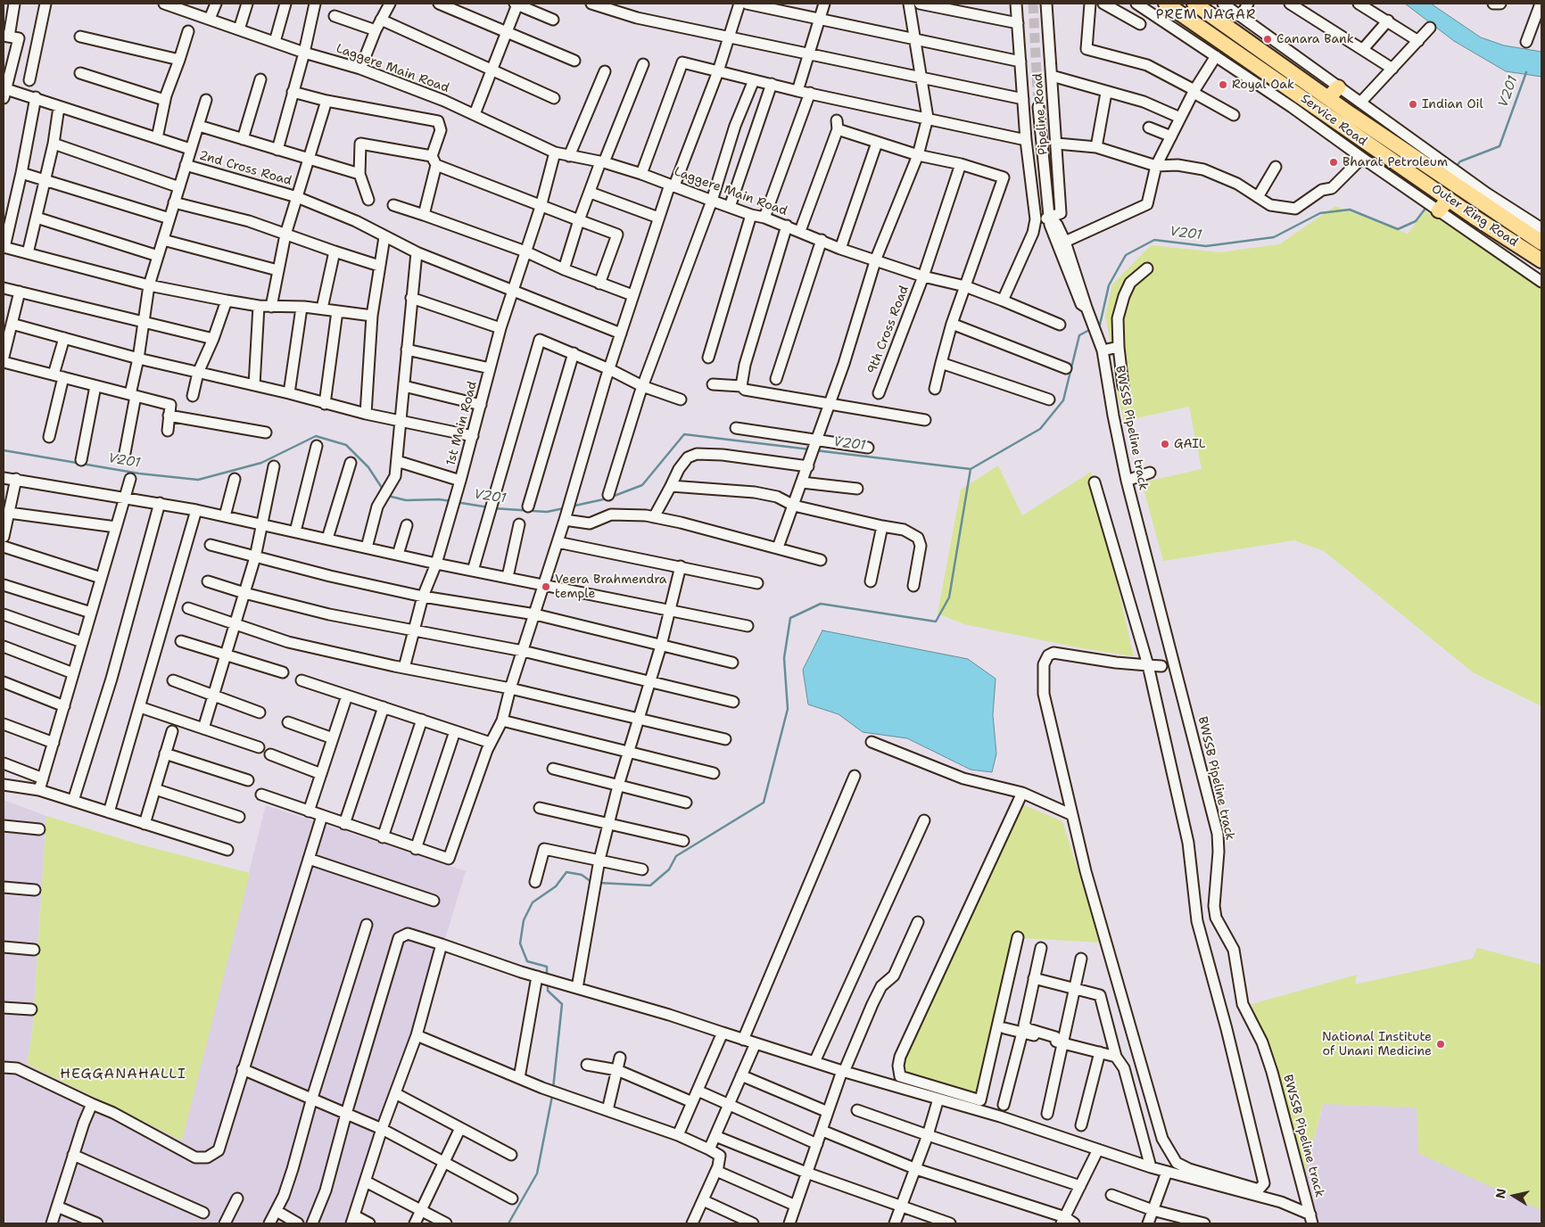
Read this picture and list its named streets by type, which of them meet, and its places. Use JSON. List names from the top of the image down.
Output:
{
  "streets": {
    "highway": ["Outer Ring Road"],
    "street": [
      "Laggere Main Road",
      "Pipeline Road",
      "Service Road",
      "2nd Cross Road",
      "9th Cross Road",
      "1st Main Road",
      "BWSSB Pipeline track"
    ]
  },
  "crossings": [
    ["Laggere Main Road", "9th Cross Road"],
    ["Laggere Main Road", "1st Main Road"],
    ["Service Road", "Outer Ring Road"],
    ["2nd Cross Road", "1st Main Road"]
  ],
  "districts": ["PREM NAGAR", "HEGGANAHALLI"],
  "water": ["V201"],
  "places": [
    "Canara Bank",
    "Royal Oak",
    "Indian Oil",
    "Bharat Petroleum",
    "GAIL",
    "Veera Brahmendra temple",
    "National Institute of Unani Medicine"
  ],
  "north": "left"
}
